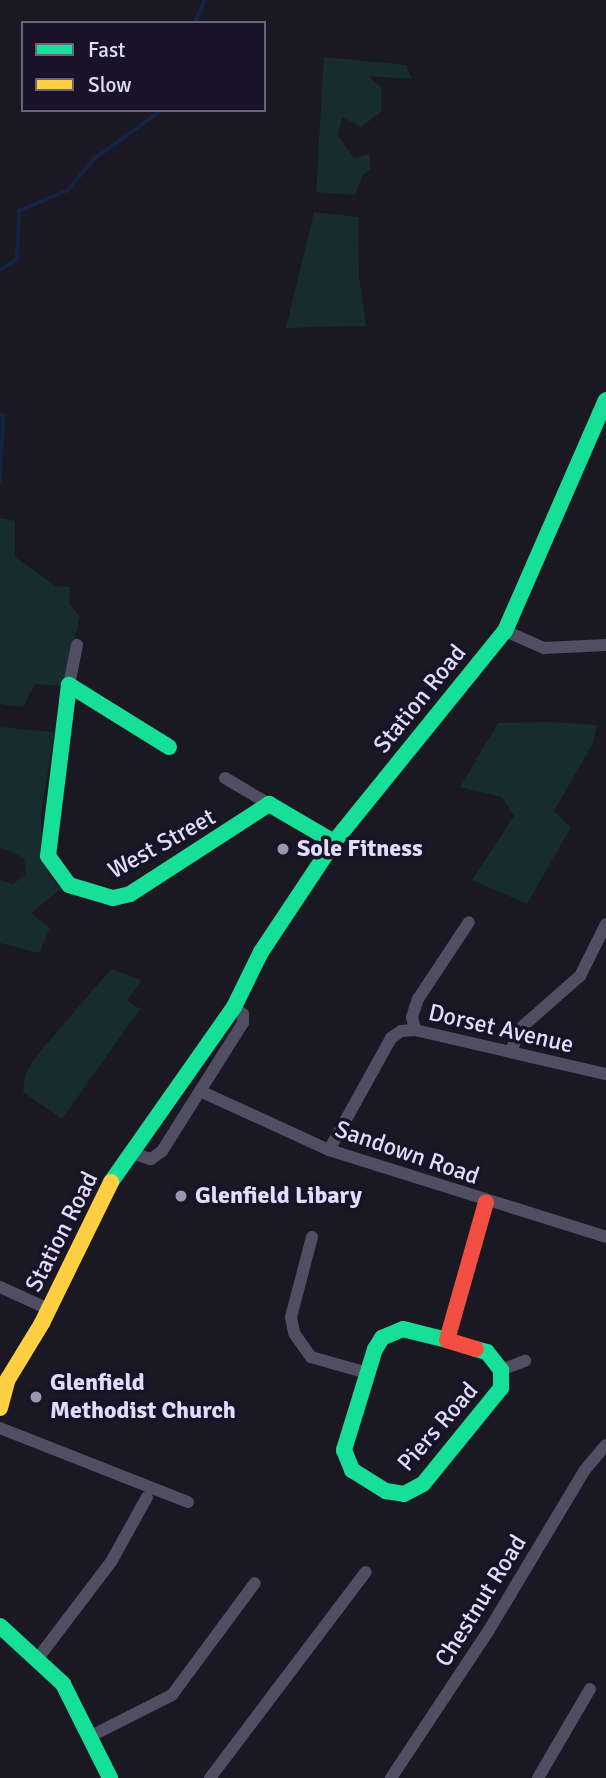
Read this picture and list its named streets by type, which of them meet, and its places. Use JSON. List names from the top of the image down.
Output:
{
  "streets": {
    "street": [
      "Station Road",
      "West Street",
      "Dorset Avenue",
      "Sandown Road",
      "Piers Road",
      "Chestnut Road"
    ]
  },
  "crossings": [
    ["Station Road", "West Street"],
    ["Station Road", "Sandown Road"],
    ["Dorset Avenue", "Sandown Road"]
  ],
  "places": ["Sole Fitness", "Glenfield Libary", "Glenfield Methodist Church"],
  "legend": ["Fast", "Slow"]
}
